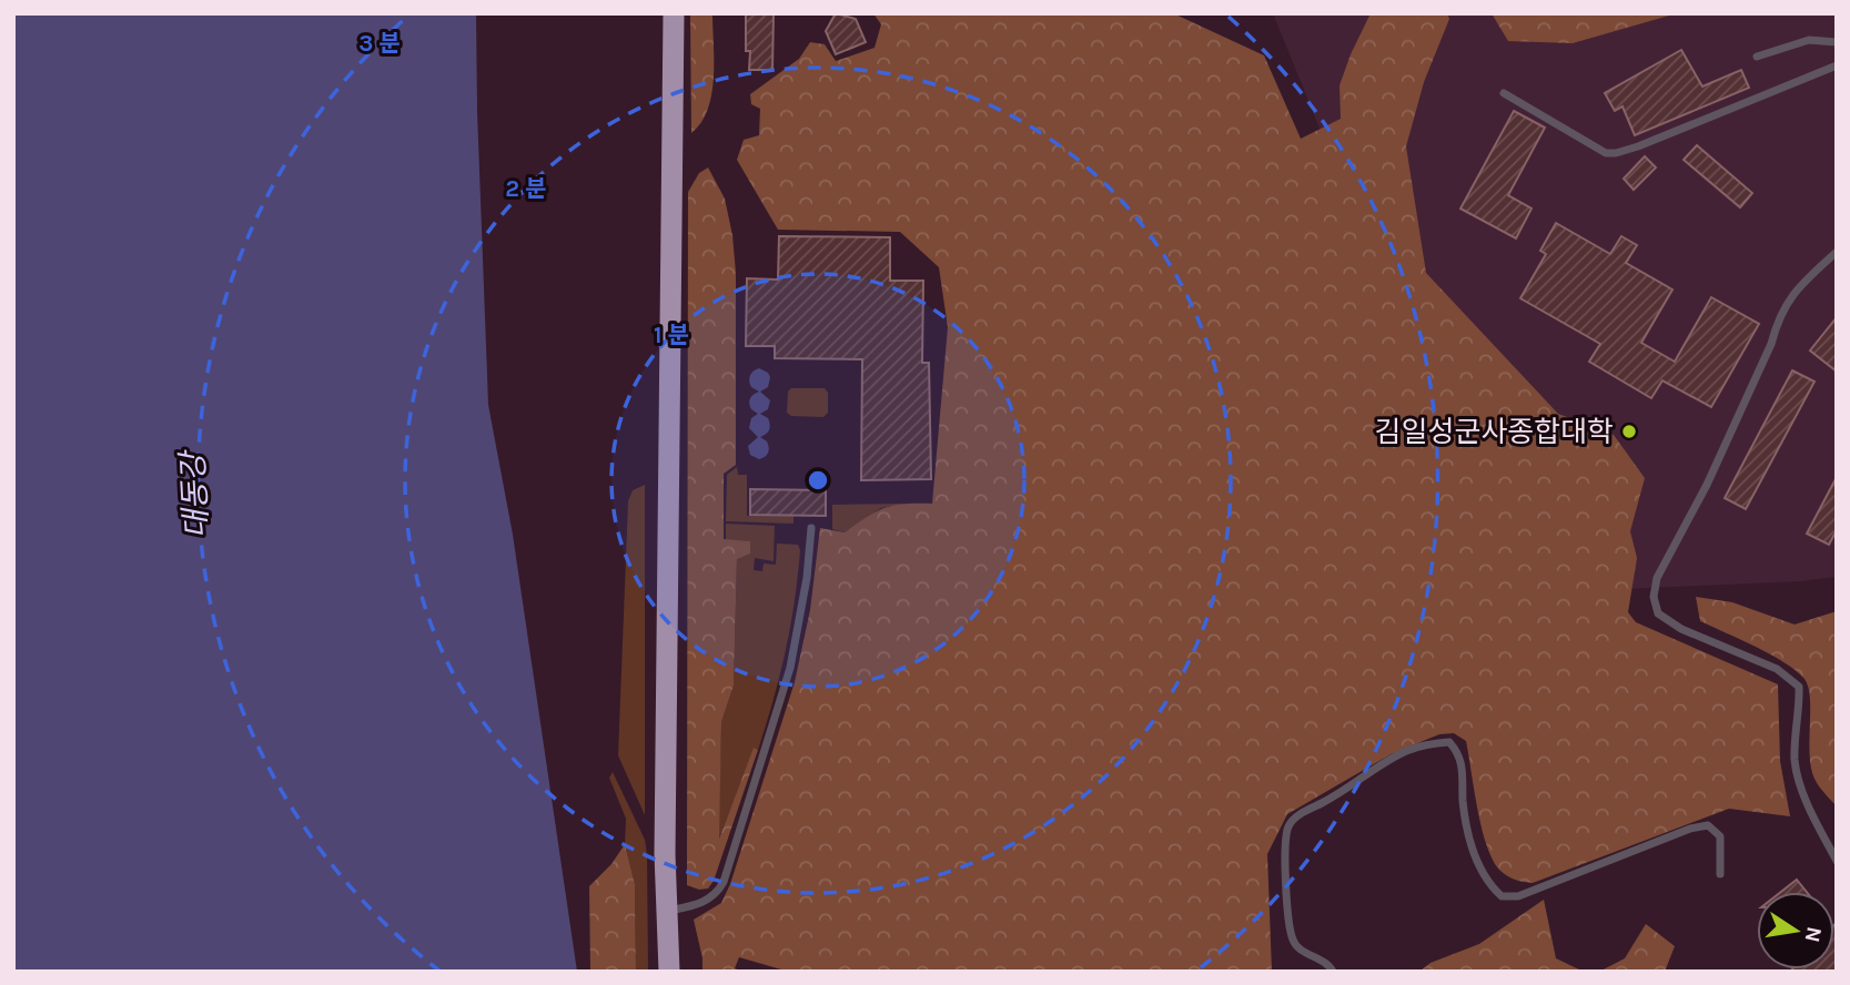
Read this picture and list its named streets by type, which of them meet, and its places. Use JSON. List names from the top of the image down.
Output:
{
  "water": ["대동강"],
  "places": ["김일성군사종합대학"],
  "north": "right",
  "rings": ["3 분", "2 분", "1 분"]
}
